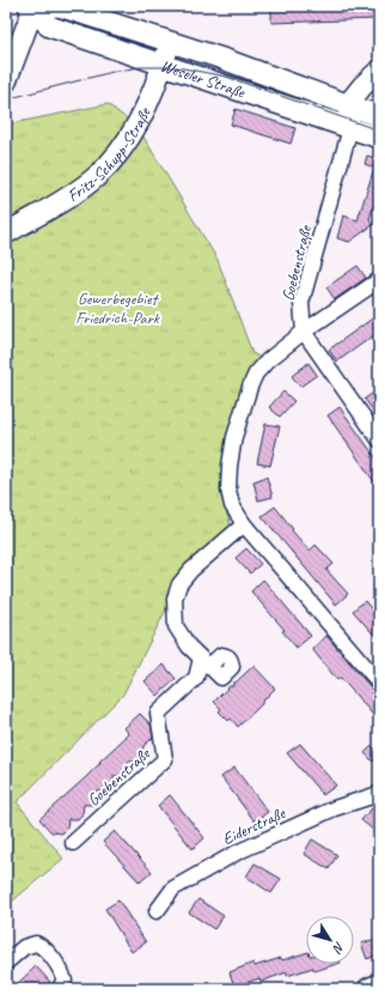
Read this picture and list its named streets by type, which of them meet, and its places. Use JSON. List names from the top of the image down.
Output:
{
  "streets": {
    "main road": ["Weseler Straße", "Fritz-Schupp-Straße"],
    "street": ["Goebenstraße", "Eiderstraße"]
  },
  "crossings": [
    ["Weseler Straße", "Fritz-Schupp-Straße"],
    ["Weseler Straße", "Goebenstraße"]
  ],
  "parks": ["Gewerbegebiet Friedrich-Park"],
  "north": "bottom right"
}
